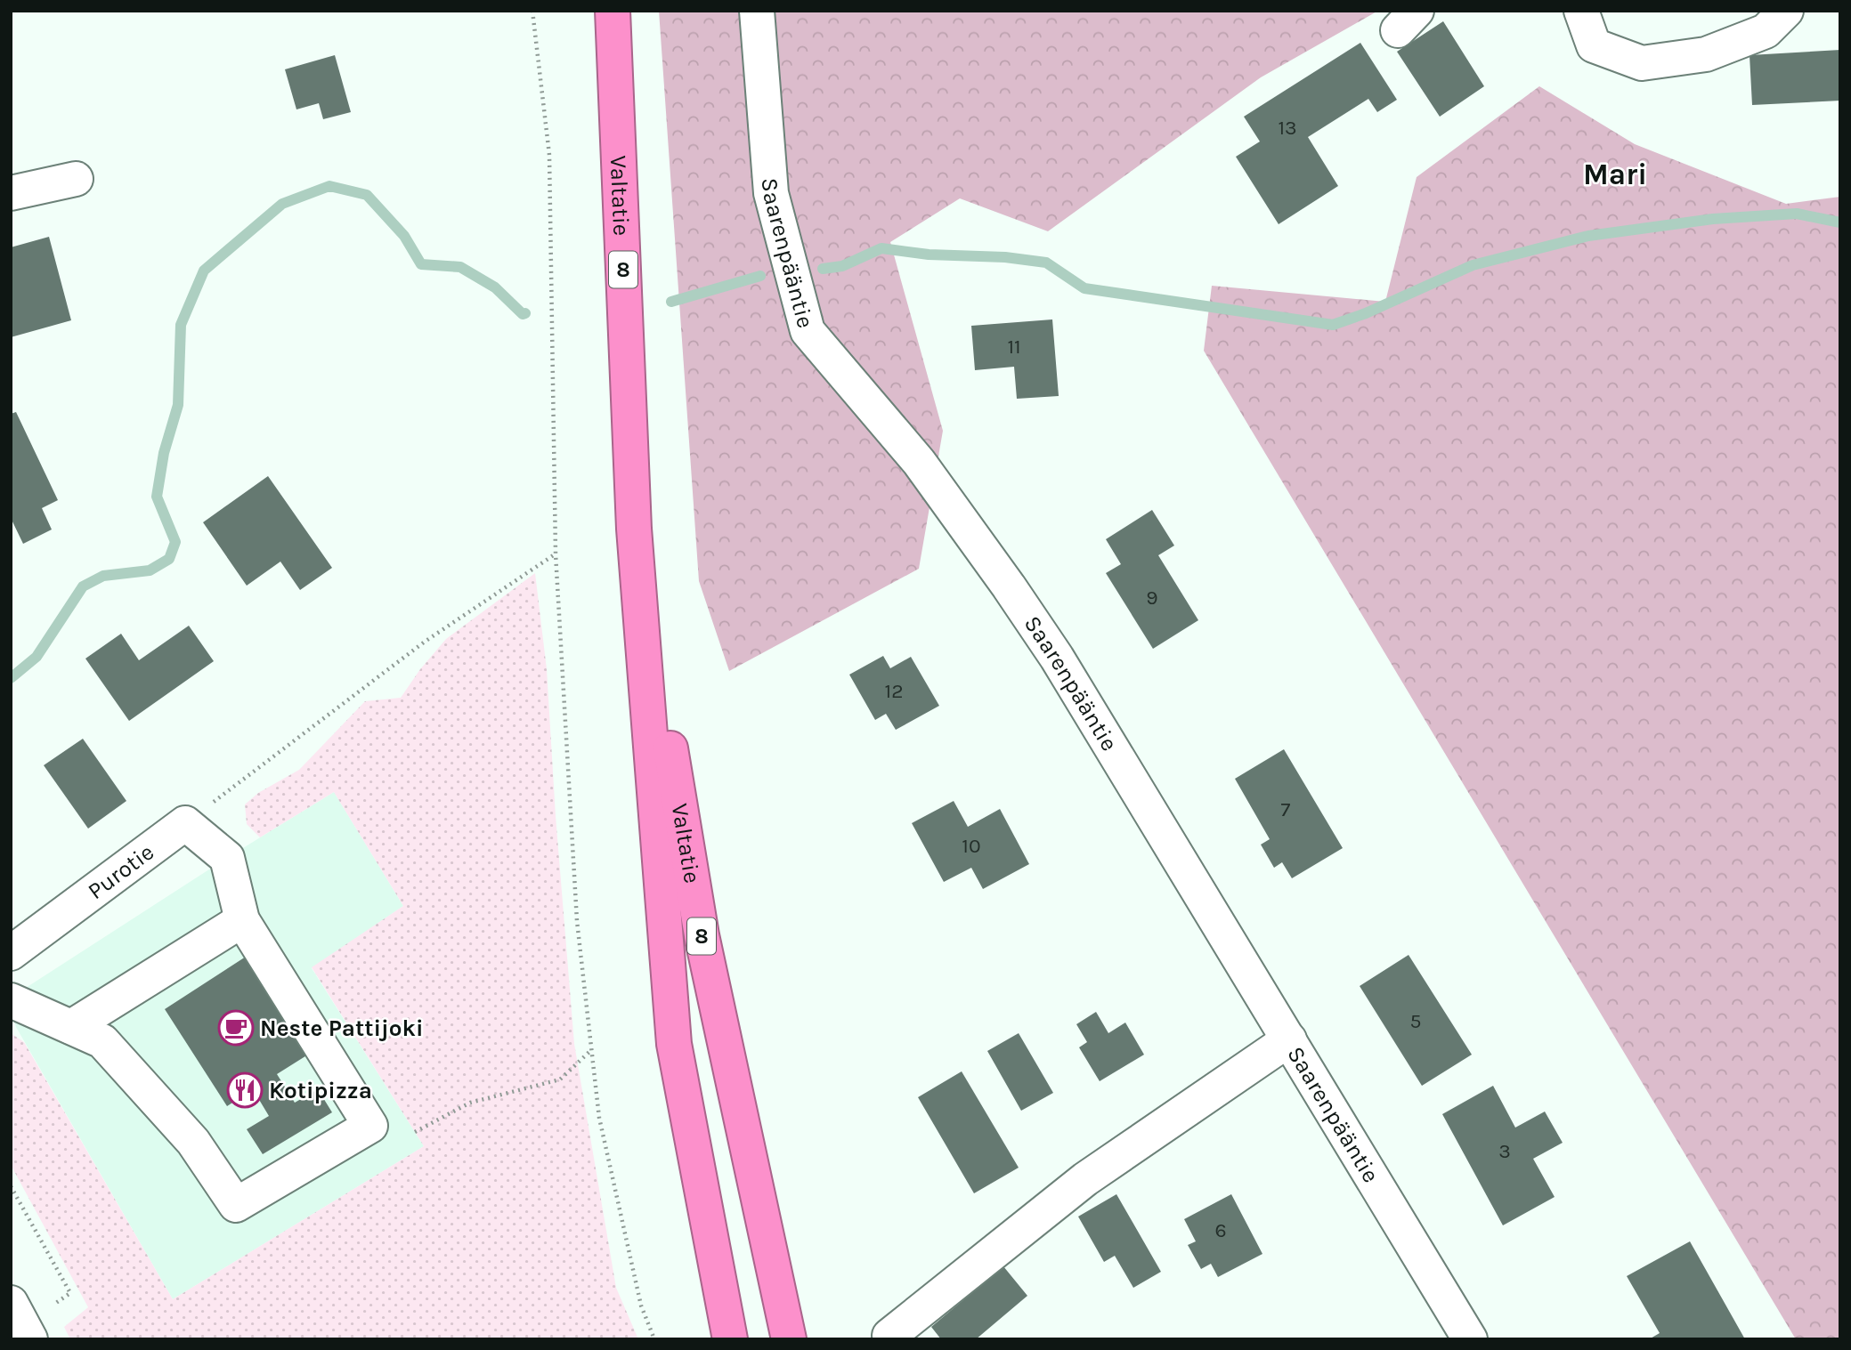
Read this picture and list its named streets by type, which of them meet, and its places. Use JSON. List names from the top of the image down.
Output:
{
  "streets": {
    "highway": ["Valtatie", "8"],
    "street": ["Saarenpääntie", "Purotie"]
  },
  "districts": ["Mari"],
  "places": {
    "cafe": ["Neste Pattijoki"],
    "restaurant": ["Kotipizza"]
  },
  "house_numbers": [
    "13",
    "11",
    "9",
    "12",
    "7",
    "10",
    "5",
    "3",
    "6"
  ]
}
